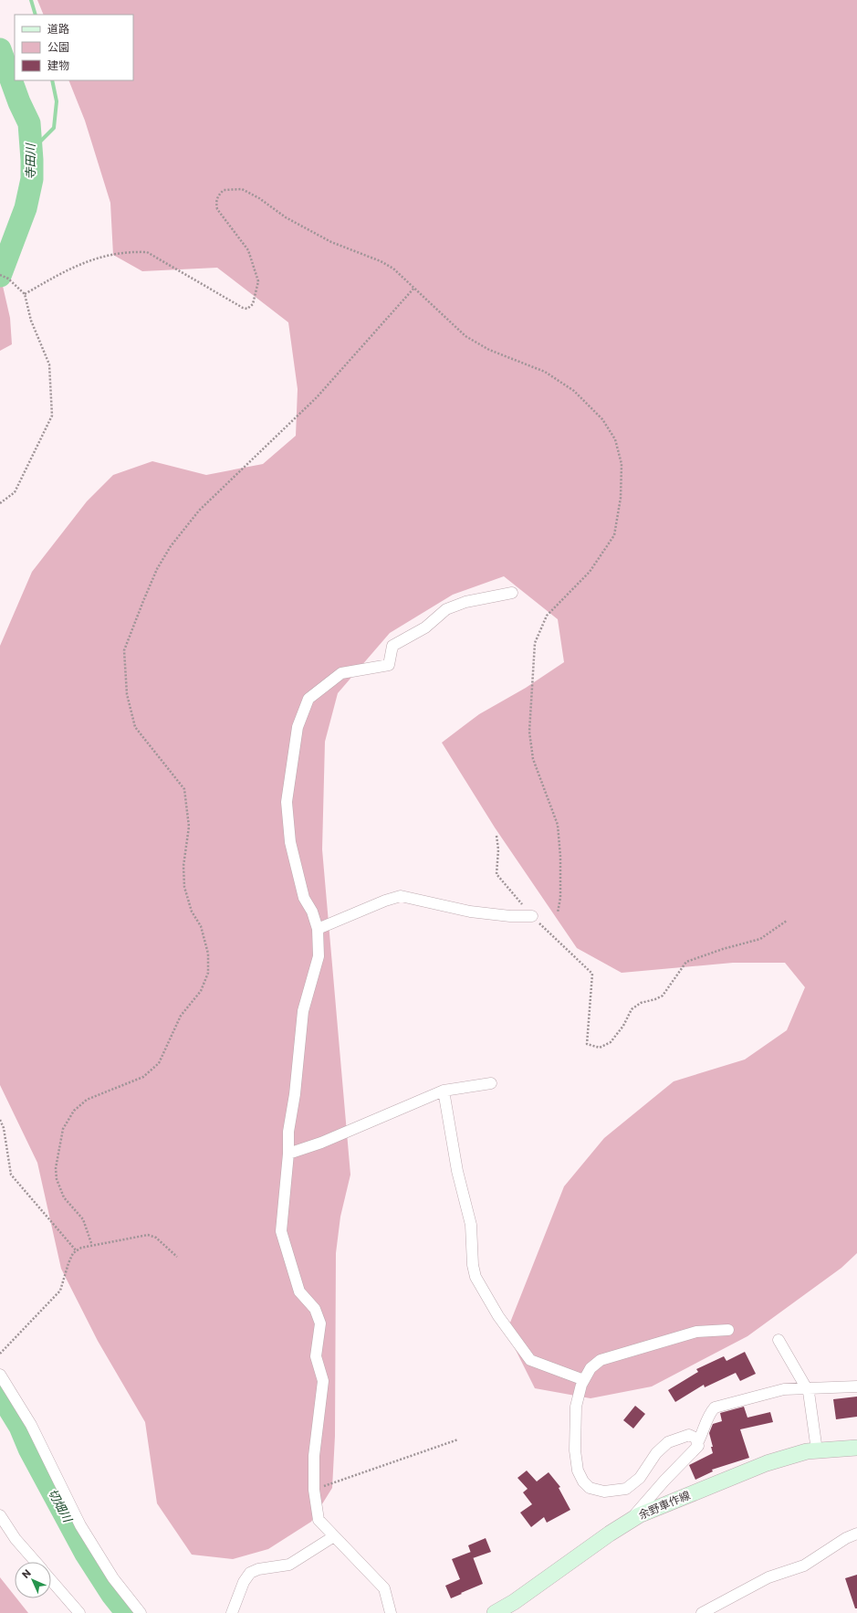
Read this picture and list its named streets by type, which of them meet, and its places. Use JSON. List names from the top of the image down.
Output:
{
  "streets": {
    "main road": ["余野車作線"]
  },
  "water": ["寺田川", "切畑川"],
  "legend": ["道路", "公園", "建物"],
  "north": "top left"
}
